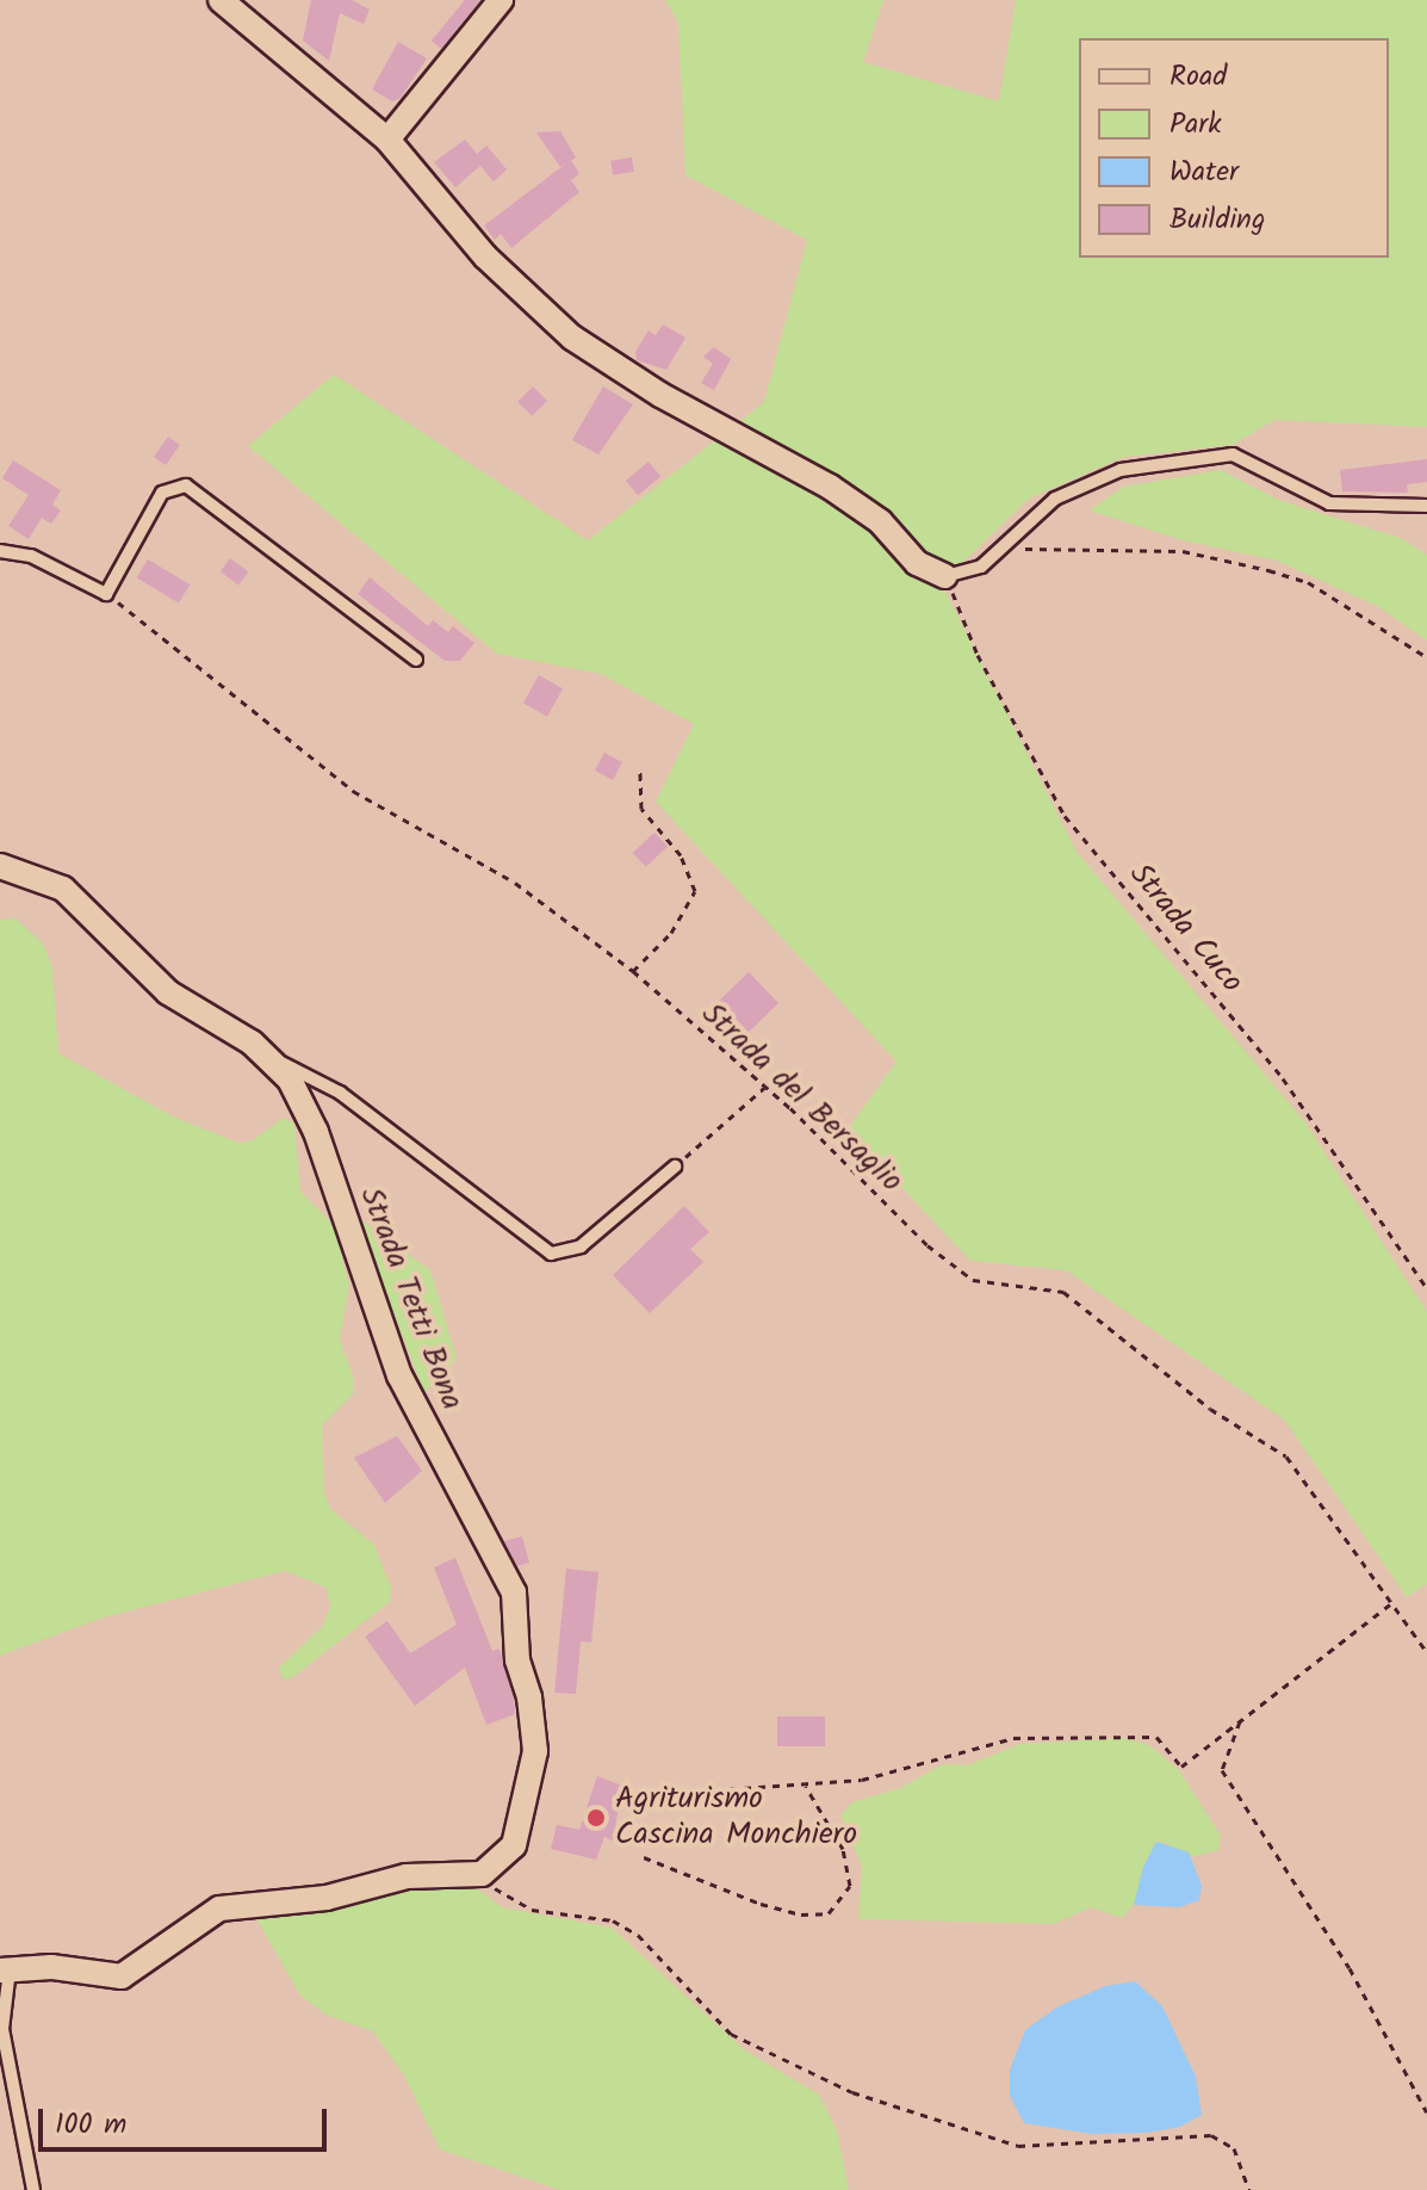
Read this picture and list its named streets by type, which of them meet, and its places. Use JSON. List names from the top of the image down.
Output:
{
  "streets": {
    "street": ["Strada Tetti Bona"],
    "path": ["Strada Cuco", "Strada del Bersaglio"]
  },
  "places": ["Agriturismo Cascina Monchiero"],
  "legend": [
    "Road",
    "Park",
    "Water",
    "Building"
  ],
  "scale_bar": "100 m"
}
